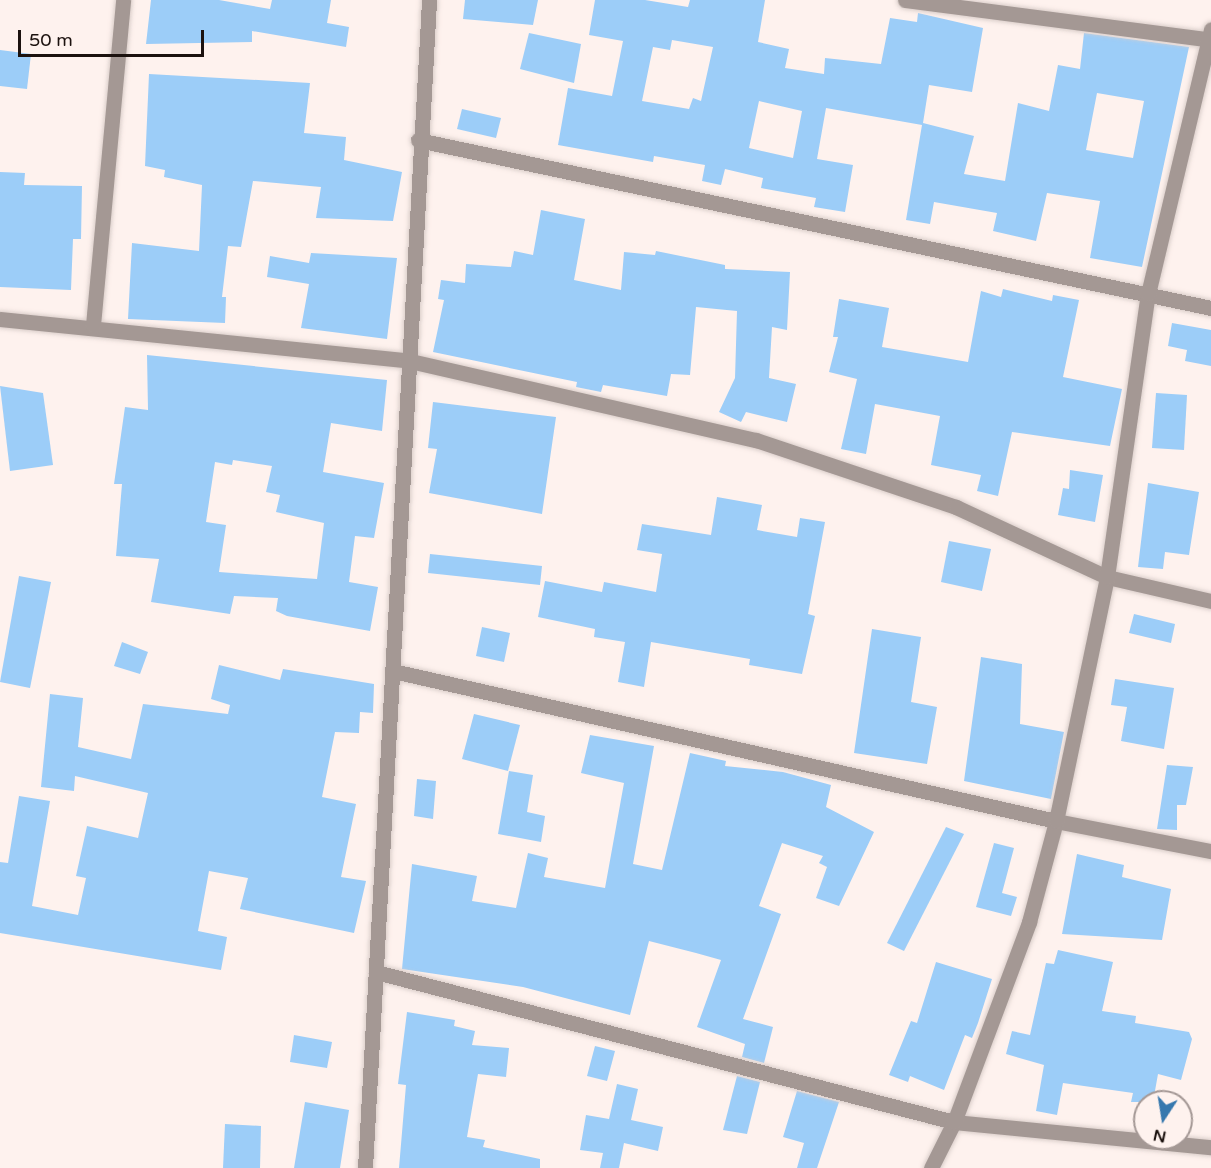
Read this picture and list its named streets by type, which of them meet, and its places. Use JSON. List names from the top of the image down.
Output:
{
  "scale_bar": "50 m",
  "north": "bottom"
}
